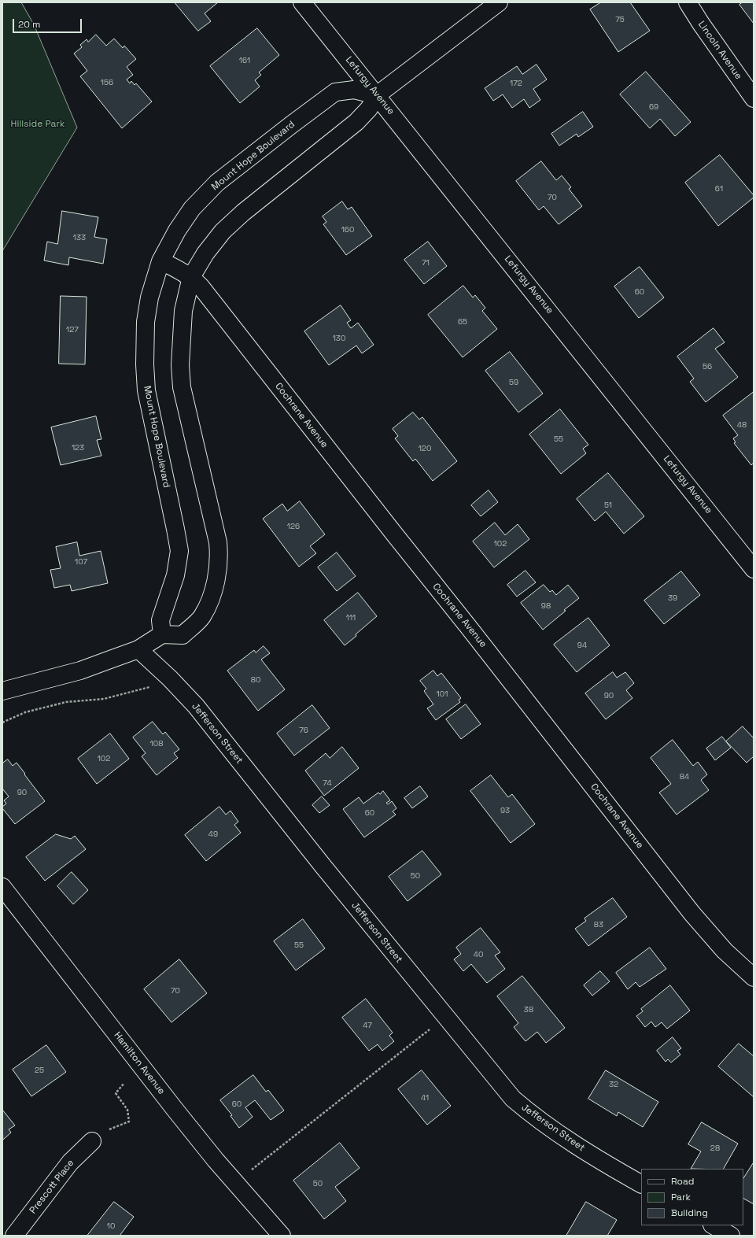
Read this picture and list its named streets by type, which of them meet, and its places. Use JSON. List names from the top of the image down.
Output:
{
  "streets": {
    "street": [
      "Lincoln Avenue",
      "Lefurgy Avenue",
      "Mount Hope Boulevard",
      "Cochrane Avenue",
      "Jefferson Street",
      "Hamilton Avenue",
      "Prescott Place"
    ]
  },
  "crossings": [
    ["Lefurgy Avenue", "Mount Hope Boulevard"],
    ["Mount Hope Boulevard", "Cochrane Avenue"]
  ],
  "parks": ["Hillside Park"],
  "house_numbers": [
    "75",
    "161",
    "156",
    "172",
    "69",
    "61",
    "70",
    "160",
    "133",
    "71",
    "60",
    "65",
    "127",
    "130",
    "56",
    "59",
    "48",
    "55",
    "123",
    "120",
    "51",
    "126",
    "102",
    "107",
    "39",
    "98",
    "111",
    "94",
    "80",
    "101",
    "90",
    "76",
    "108",
    "102",
    "84",
    "74",
    "90",
    "93",
    "60",
    "49",
    "50",
    "83",
    "55",
    "40",
    "70",
    "38",
    "47",
    "25",
    "32",
    "41",
    "60",
    "28",
    "50",
    "10"
  ],
  "legend": ["Road", "Park", "Building"],
  "scale_bar": "20 m"
}
